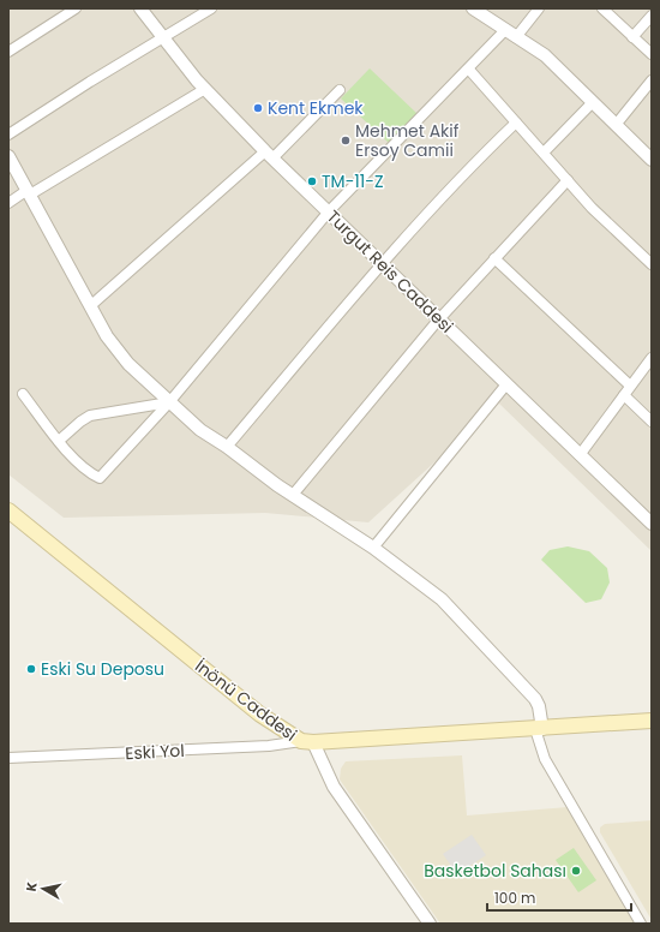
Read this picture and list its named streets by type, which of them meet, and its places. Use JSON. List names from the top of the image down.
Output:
{
  "streets": {
    "main road": ["İnönü Caddesi"],
    "street": ["Turgut Reis Caddesi", "Eski Yol"]
  },
  "crossings": [
    ["İnönü Caddesi", "Eski Yol"]
  ],
  "places": [
    "Kent Ekmek",
    "Mehmet Akif Ersoy Camii",
    "TM-11-Z",
    "Eski Su Deposu",
    "Basketbol Sahası"
  ],
  "scale_bar": "100 m",
  "north": "left"
}
